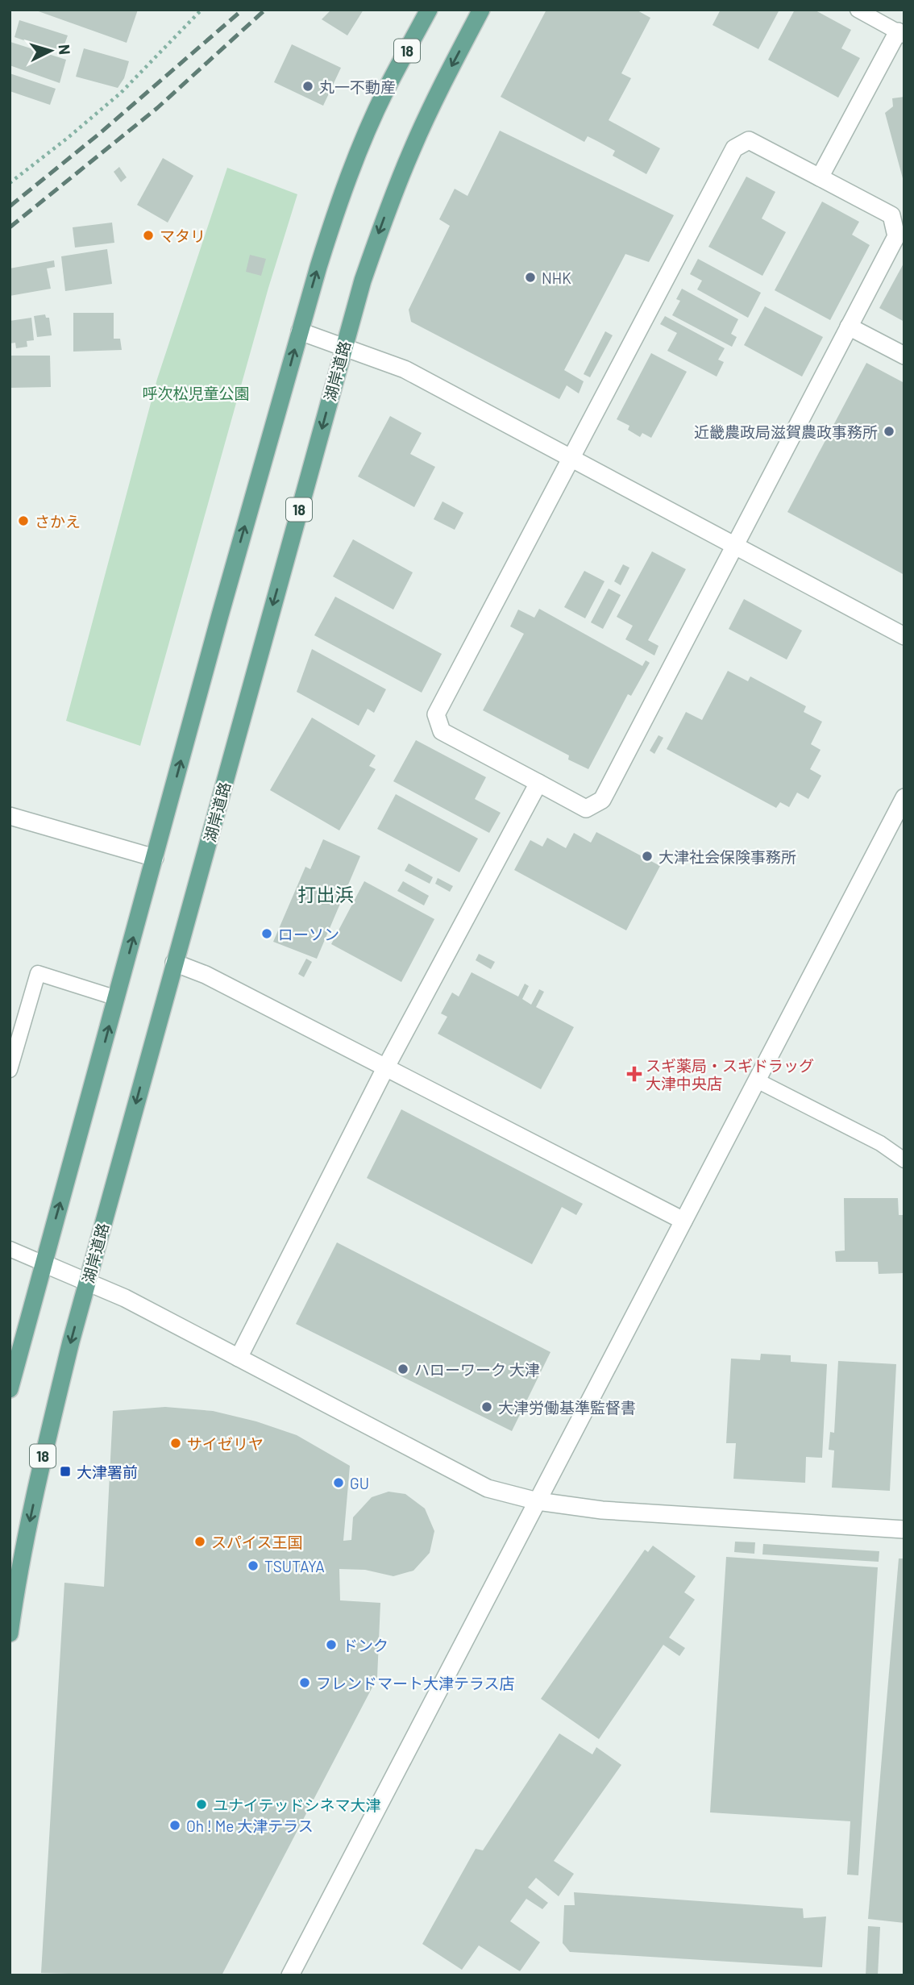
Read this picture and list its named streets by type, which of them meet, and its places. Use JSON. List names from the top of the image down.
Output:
{
  "streets": {
    "main road": ["18", "湖岸道路"]
  },
  "districts": ["打出浜"],
  "parks": ["呼次松児童公園"],
  "places": {
    "other": [
      "丸一不動産",
      "マタリ",
      "NHK",
      "近畿農政局滋賀農政事務所",
      "さかえ",
      "大津社会保険事務所",
      "ローソン",
      "ハローワーク 大津",
      "大津労働基準監督書",
      "サイゼリヤ",
      "GU",
      "スパイス王国",
      "TSUTAYA",
      "ドンク",
      "フレンドマート大津テラス店",
      "ユナイテッドシネマ大津",
      "Oh ! Me 大津テラス"
    ],
    "health": ["スギ薬局・スギドラッグ 大津中央店"],
    "transit": ["大津署前"]
  },
  "north": "right"
}
